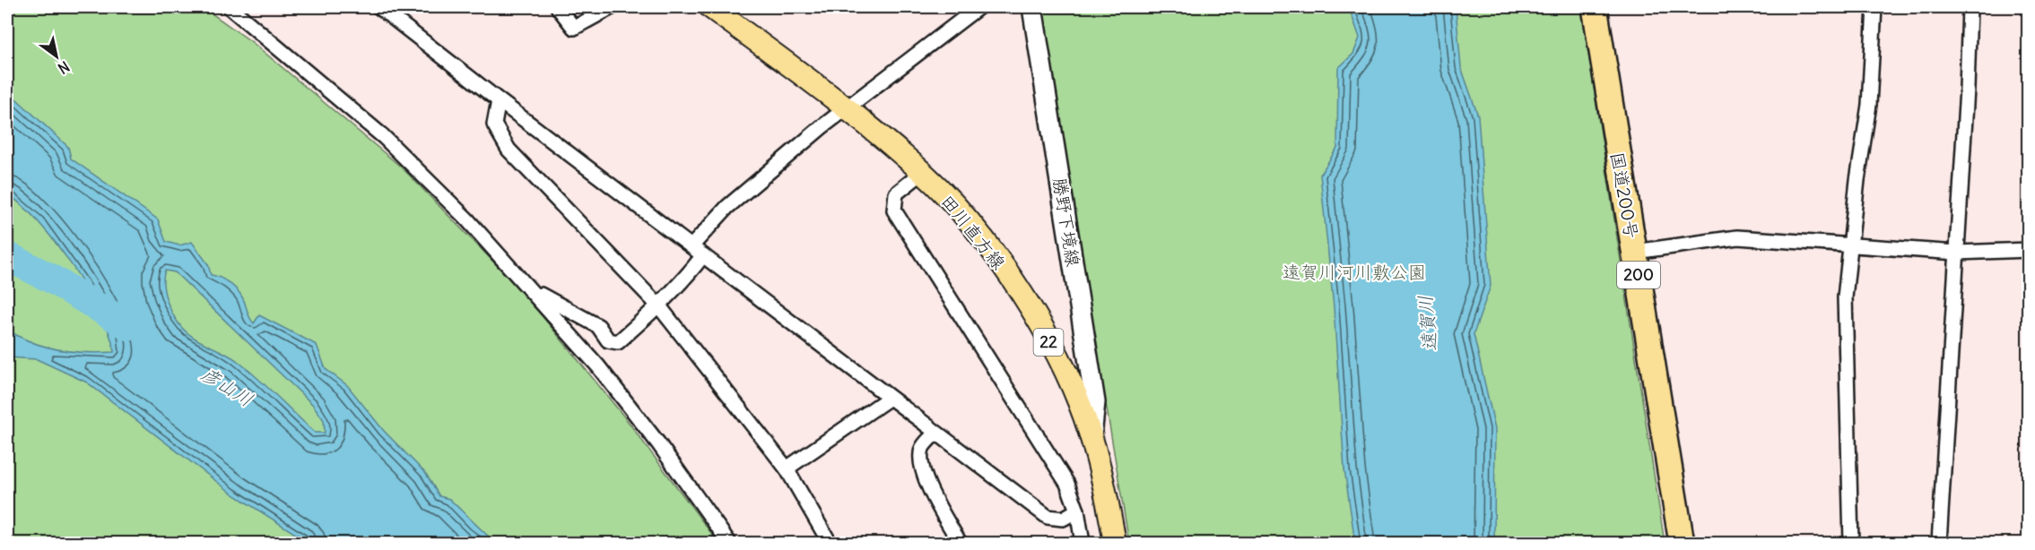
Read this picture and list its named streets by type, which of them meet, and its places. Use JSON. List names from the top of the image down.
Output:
{
  "streets": {
    "highway": ["国道200号", "200"],
    "main road": ["勝野下境線", "田川直方線", "22"]
  },
  "crossings": [
    ["勝野下境線", "田川直方線"]
  ],
  "water": ["遠賀川", "彦山川"],
  "parks": ["遠賀川河川敷公園"],
  "north": "bottom right"
}
